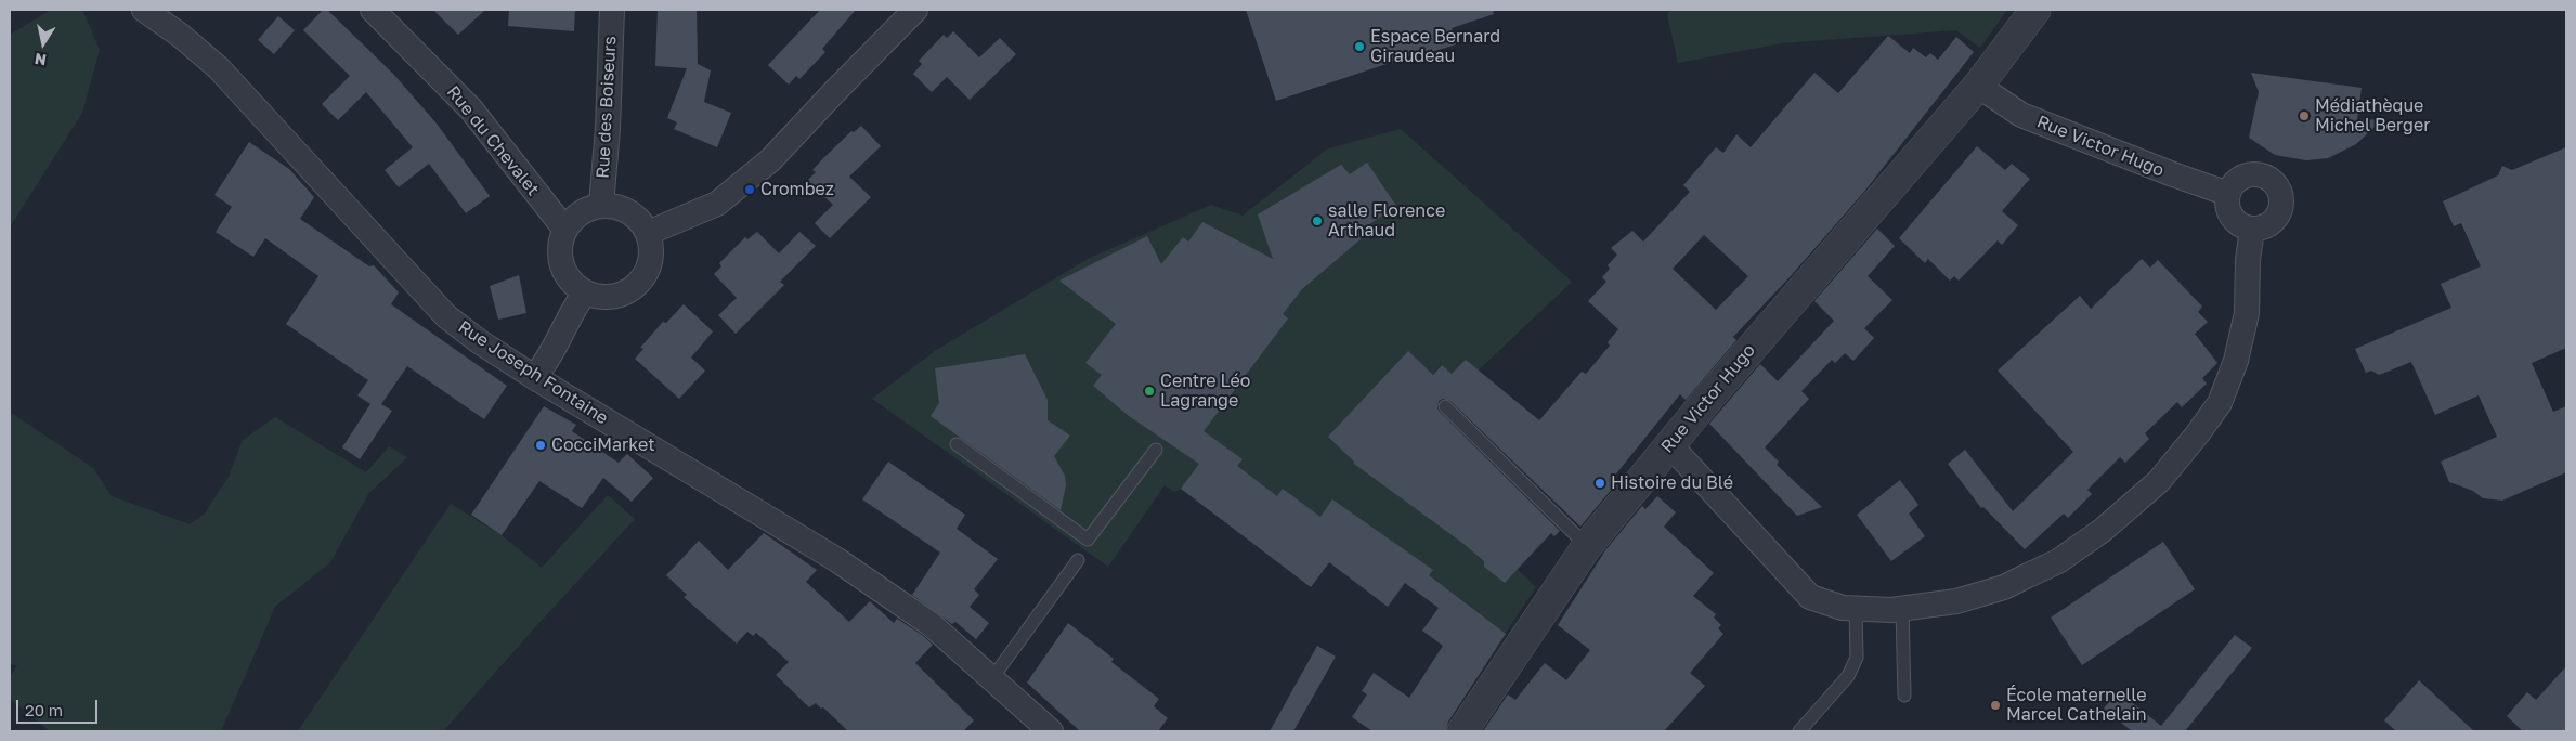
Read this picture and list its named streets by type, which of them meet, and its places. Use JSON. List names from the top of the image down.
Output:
{
  "streets": {
    "street": [
      "Rue des Boiseurs",
      "Rue du Chevalet",
      "Rue Victor Hugo",
      "Rue Joseph Fontaine"
    ]
  },
  "crossings": [
    ["Rue des Boiseurs", "Rue du Chevalet"]
  ],
  "places": [
    "Espace Bernard Giraudeau",
    "Médiathèque Michel Berger",
    "Crombez",
    "salle Florence Arthaud",
    "Centre Léo Lagrange",
    "CocciMarket",
    "Histoire du Blé",
    "École maternelle Marcel Cathelain"
  ],
  "scale_bar": "20 m",
  "north": "bottom"
}
